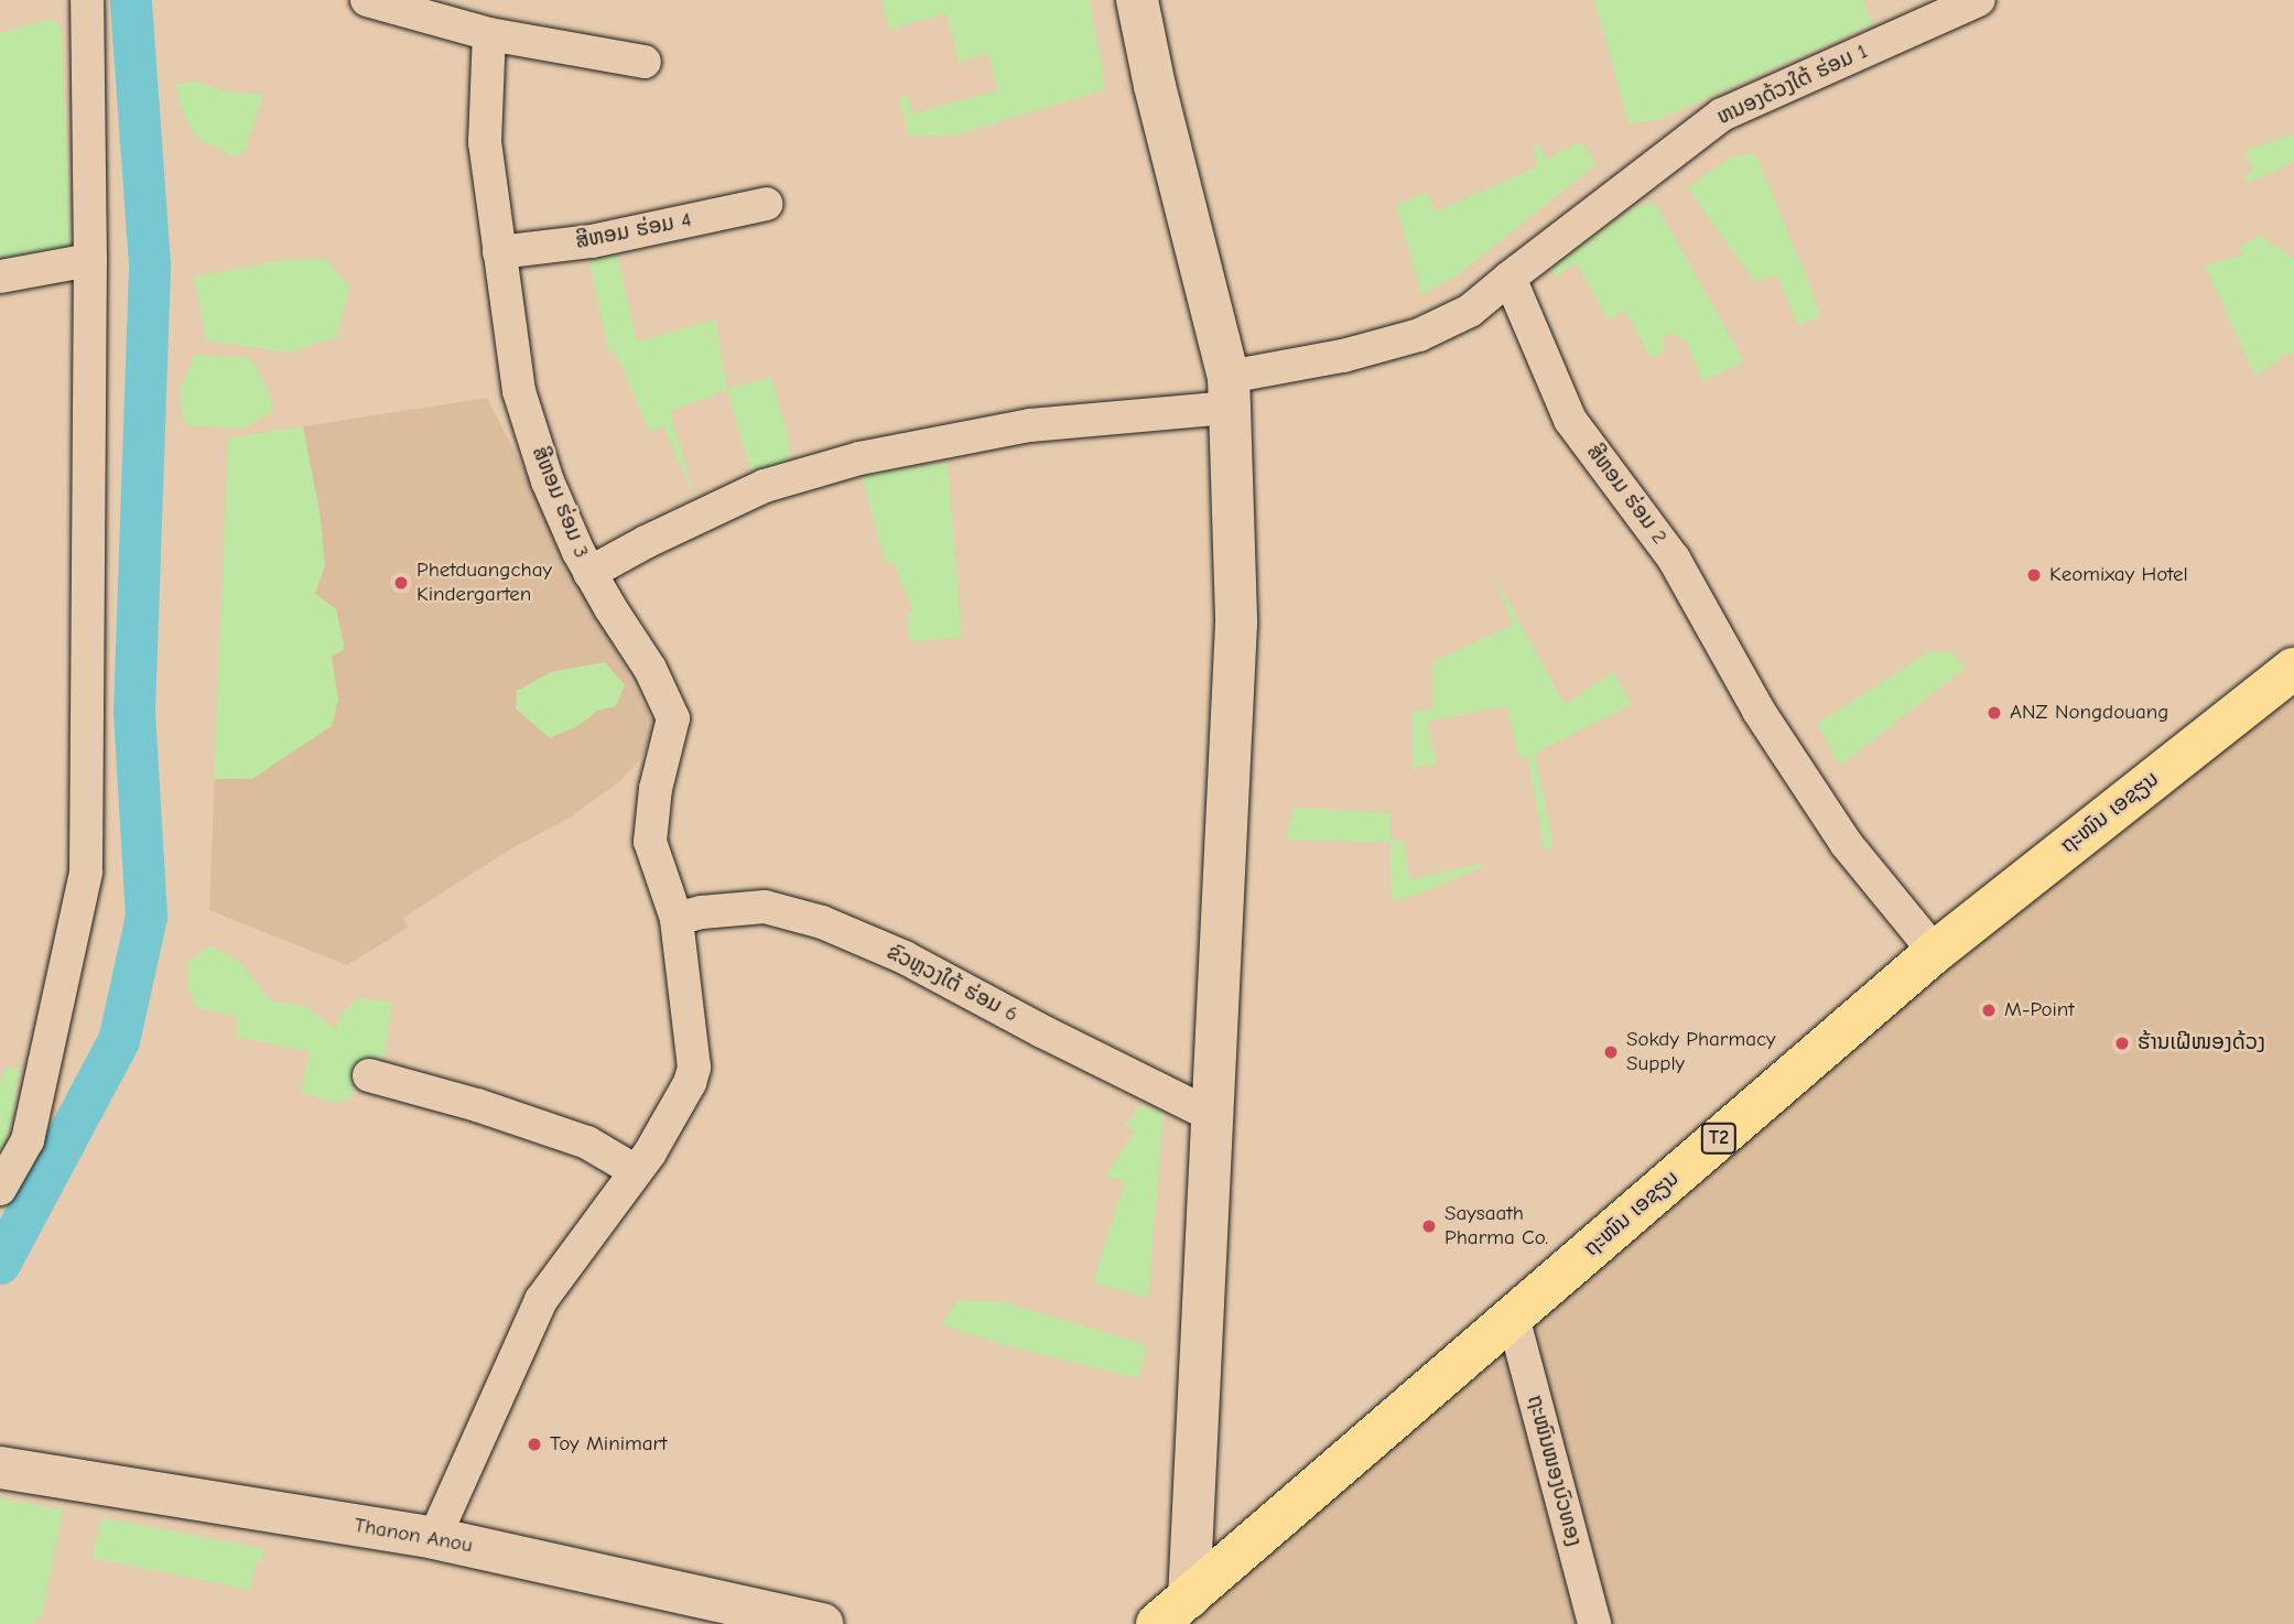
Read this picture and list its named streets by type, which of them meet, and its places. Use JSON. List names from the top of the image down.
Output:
{
  "streets": {
    "main road": ["ຖະໜົນ ເອຊຽນ", "T2"],
    "street": [
      "ຫນອງດ້ວງໃຕ້ ຮ່ອມ 1",
      "ສີຫອມ ຮ່ອມ 4",
      "ສີຫອມ ຮ່ອມ 2",
      "ສີຫອມ ຮ່ອມ 3",
      "ຂົວຫຼວງໃຕ້ ຮ່ອມ 6",
      "ຖະໜົນໜອງບົວທອງ",
      "Thanon Anou"
    ]
  },
  "crossings": [
    ["ຫນອງດ້ວງໃຕ້ ຮ່ອມ 1", "ສີຫອມ ຮ່ອມ 2"],
    ["ສີຫອມ ຮ່ອມ 4", "ສີຫອມ ຮ່ອມ 3"],
    ["ສີຫອມ ຮ່ອມ 2", "ຖະໜົນ ເອຊຽນ"],
    ["ຖະໜົນ ເອຊຽນ", "ຖະໜົນໜອງບົວທອງ"]
  ],
  "places": [
    "Keomixay Hotel",
    "Phetduangchay Kindergarten",
    "ANZ Nongdouang",
    "M-Point",
    "ຮ້ານເຝີໜອງດ້ວງ",
    "Sokdy Pharmacy Supply",
    "Saysaath Pharma Co.",
    "Toy Minimart"
  ]
}
